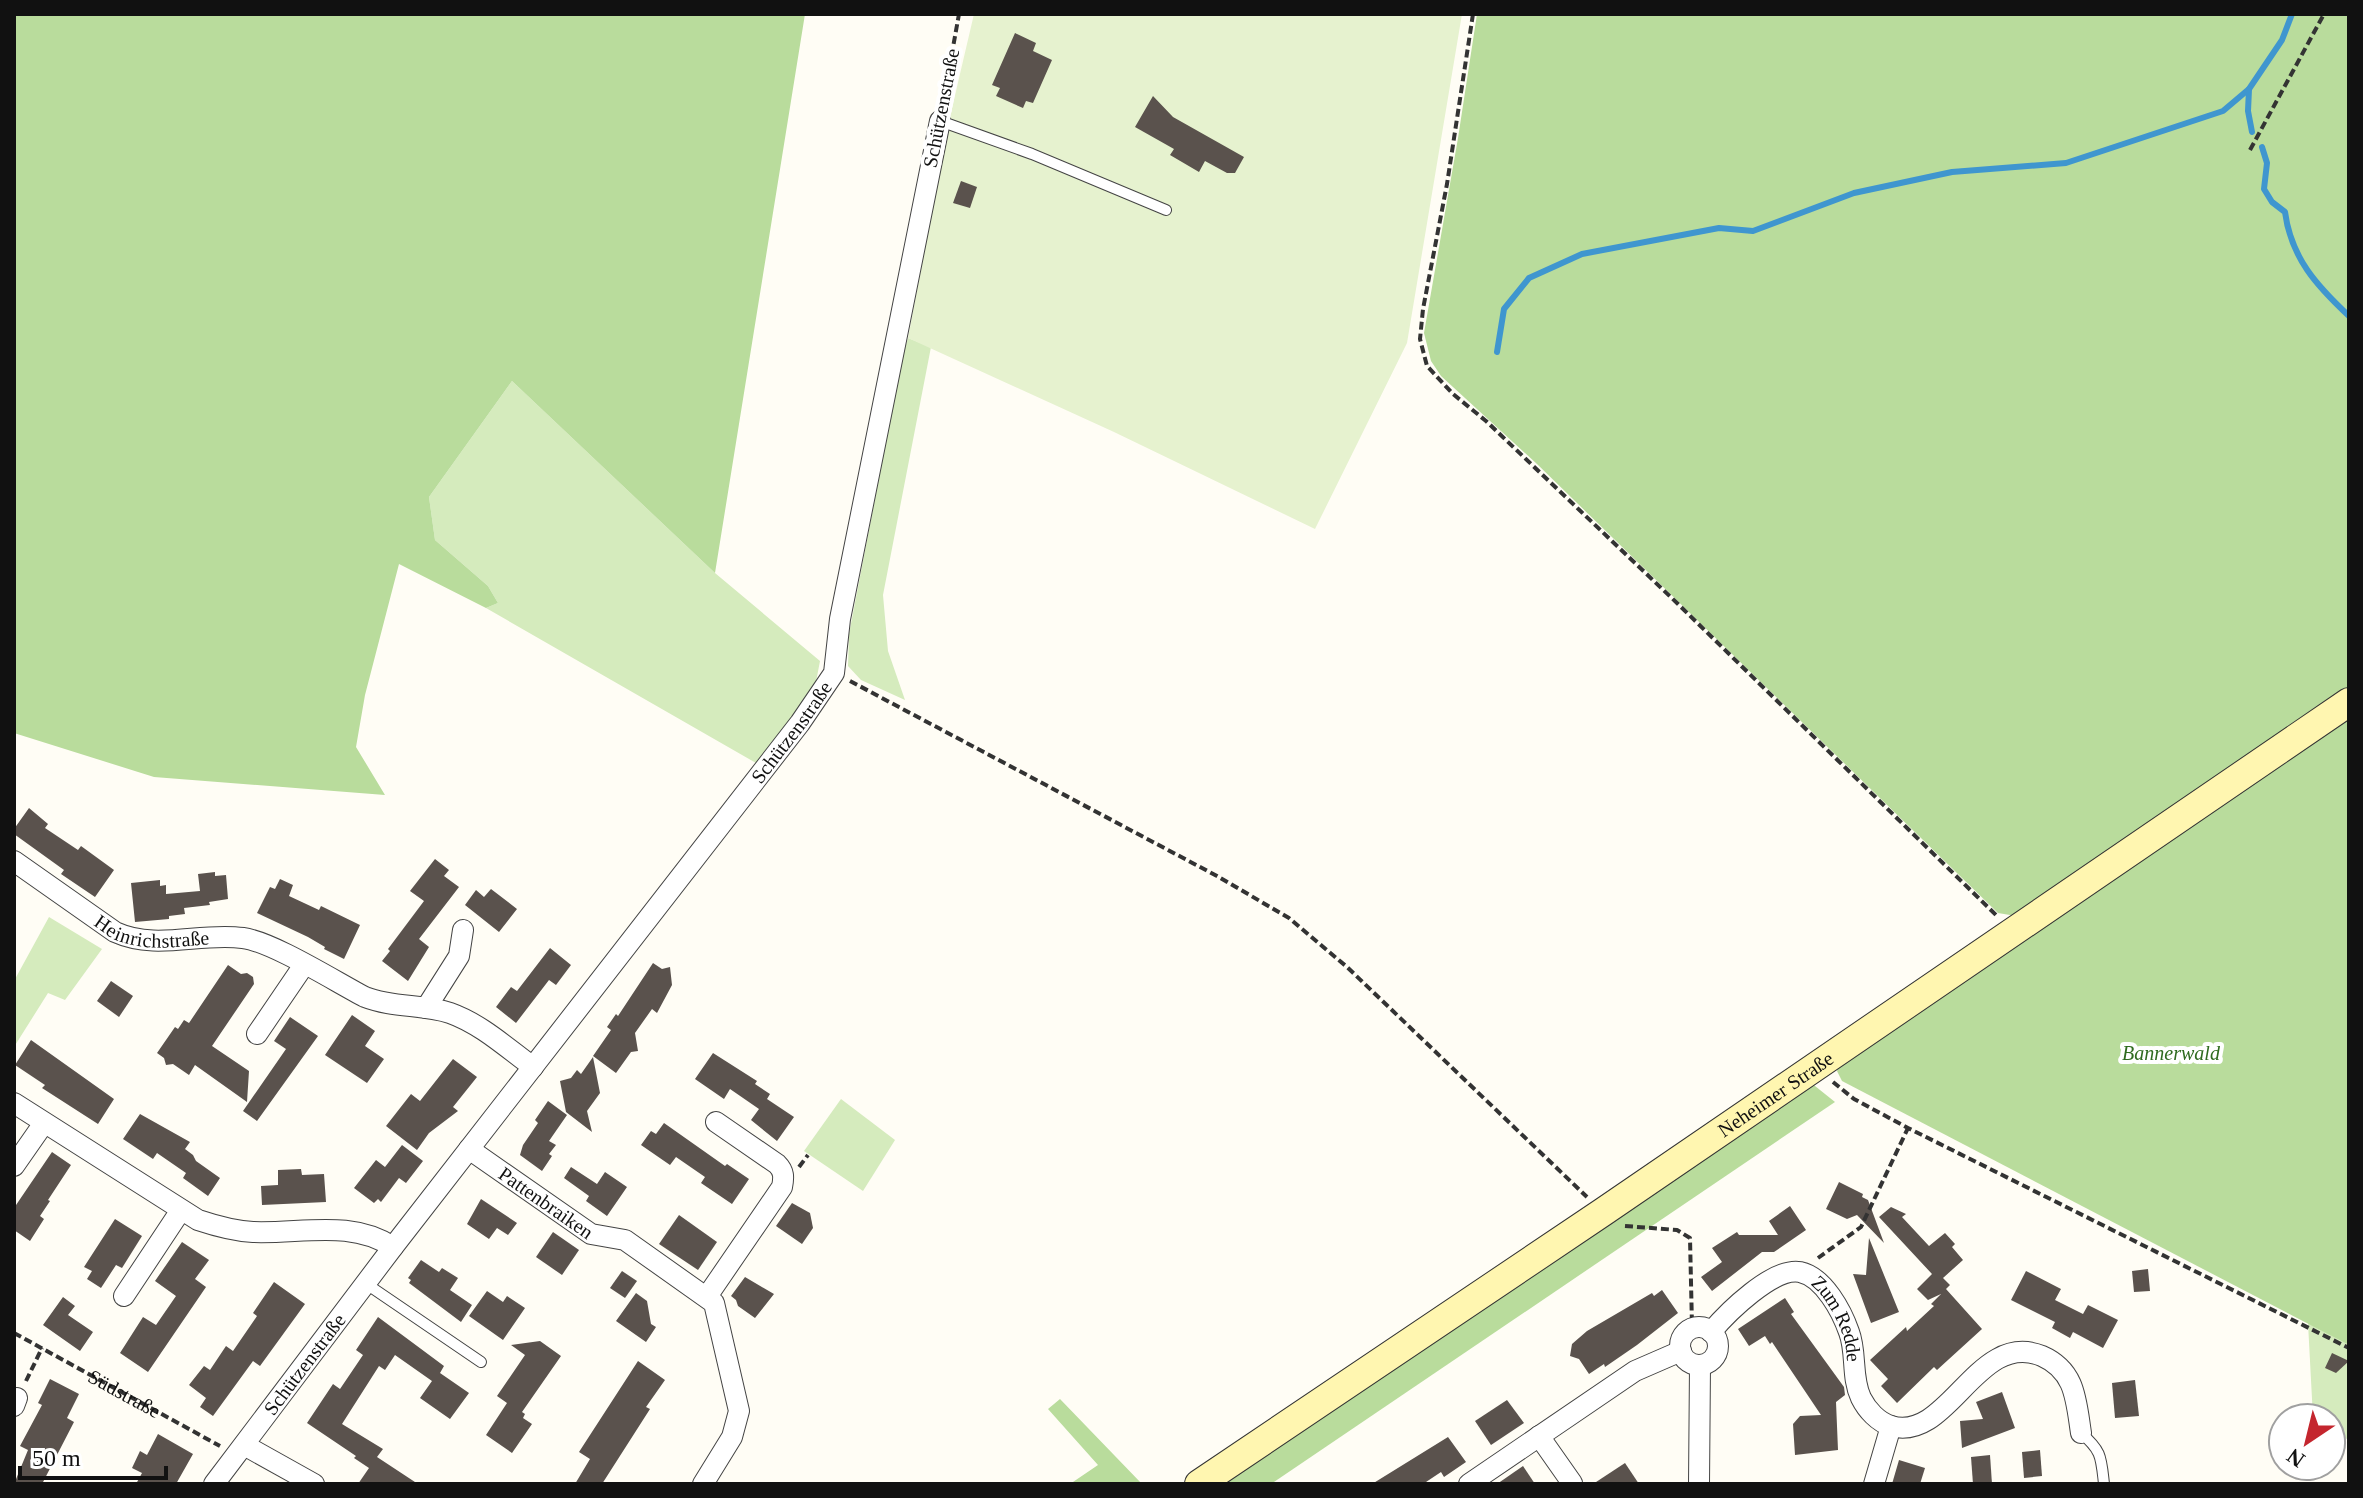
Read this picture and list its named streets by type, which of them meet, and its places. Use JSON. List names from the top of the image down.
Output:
{
  "streets": {
    "main road": ["Neheimer Straße"],
    "street": [
      "Schützenstraße",
      "Heinrichstraße",
      "Pattenbraiken",
      "Zum Redde"
    ],
    "path": ["Südstraße"]
  },
  "crossings": [
    ["Schützenstraße", "Heinrichstraße"],
    ["Schützenstraße", "Pattenbraiken"],
    ["Schützenstraße", "Südstraße"]
  ],
  "parks": ["Bannerwald"],
  "scale_bar": "50 m",
  "north": "bottom left"
}
